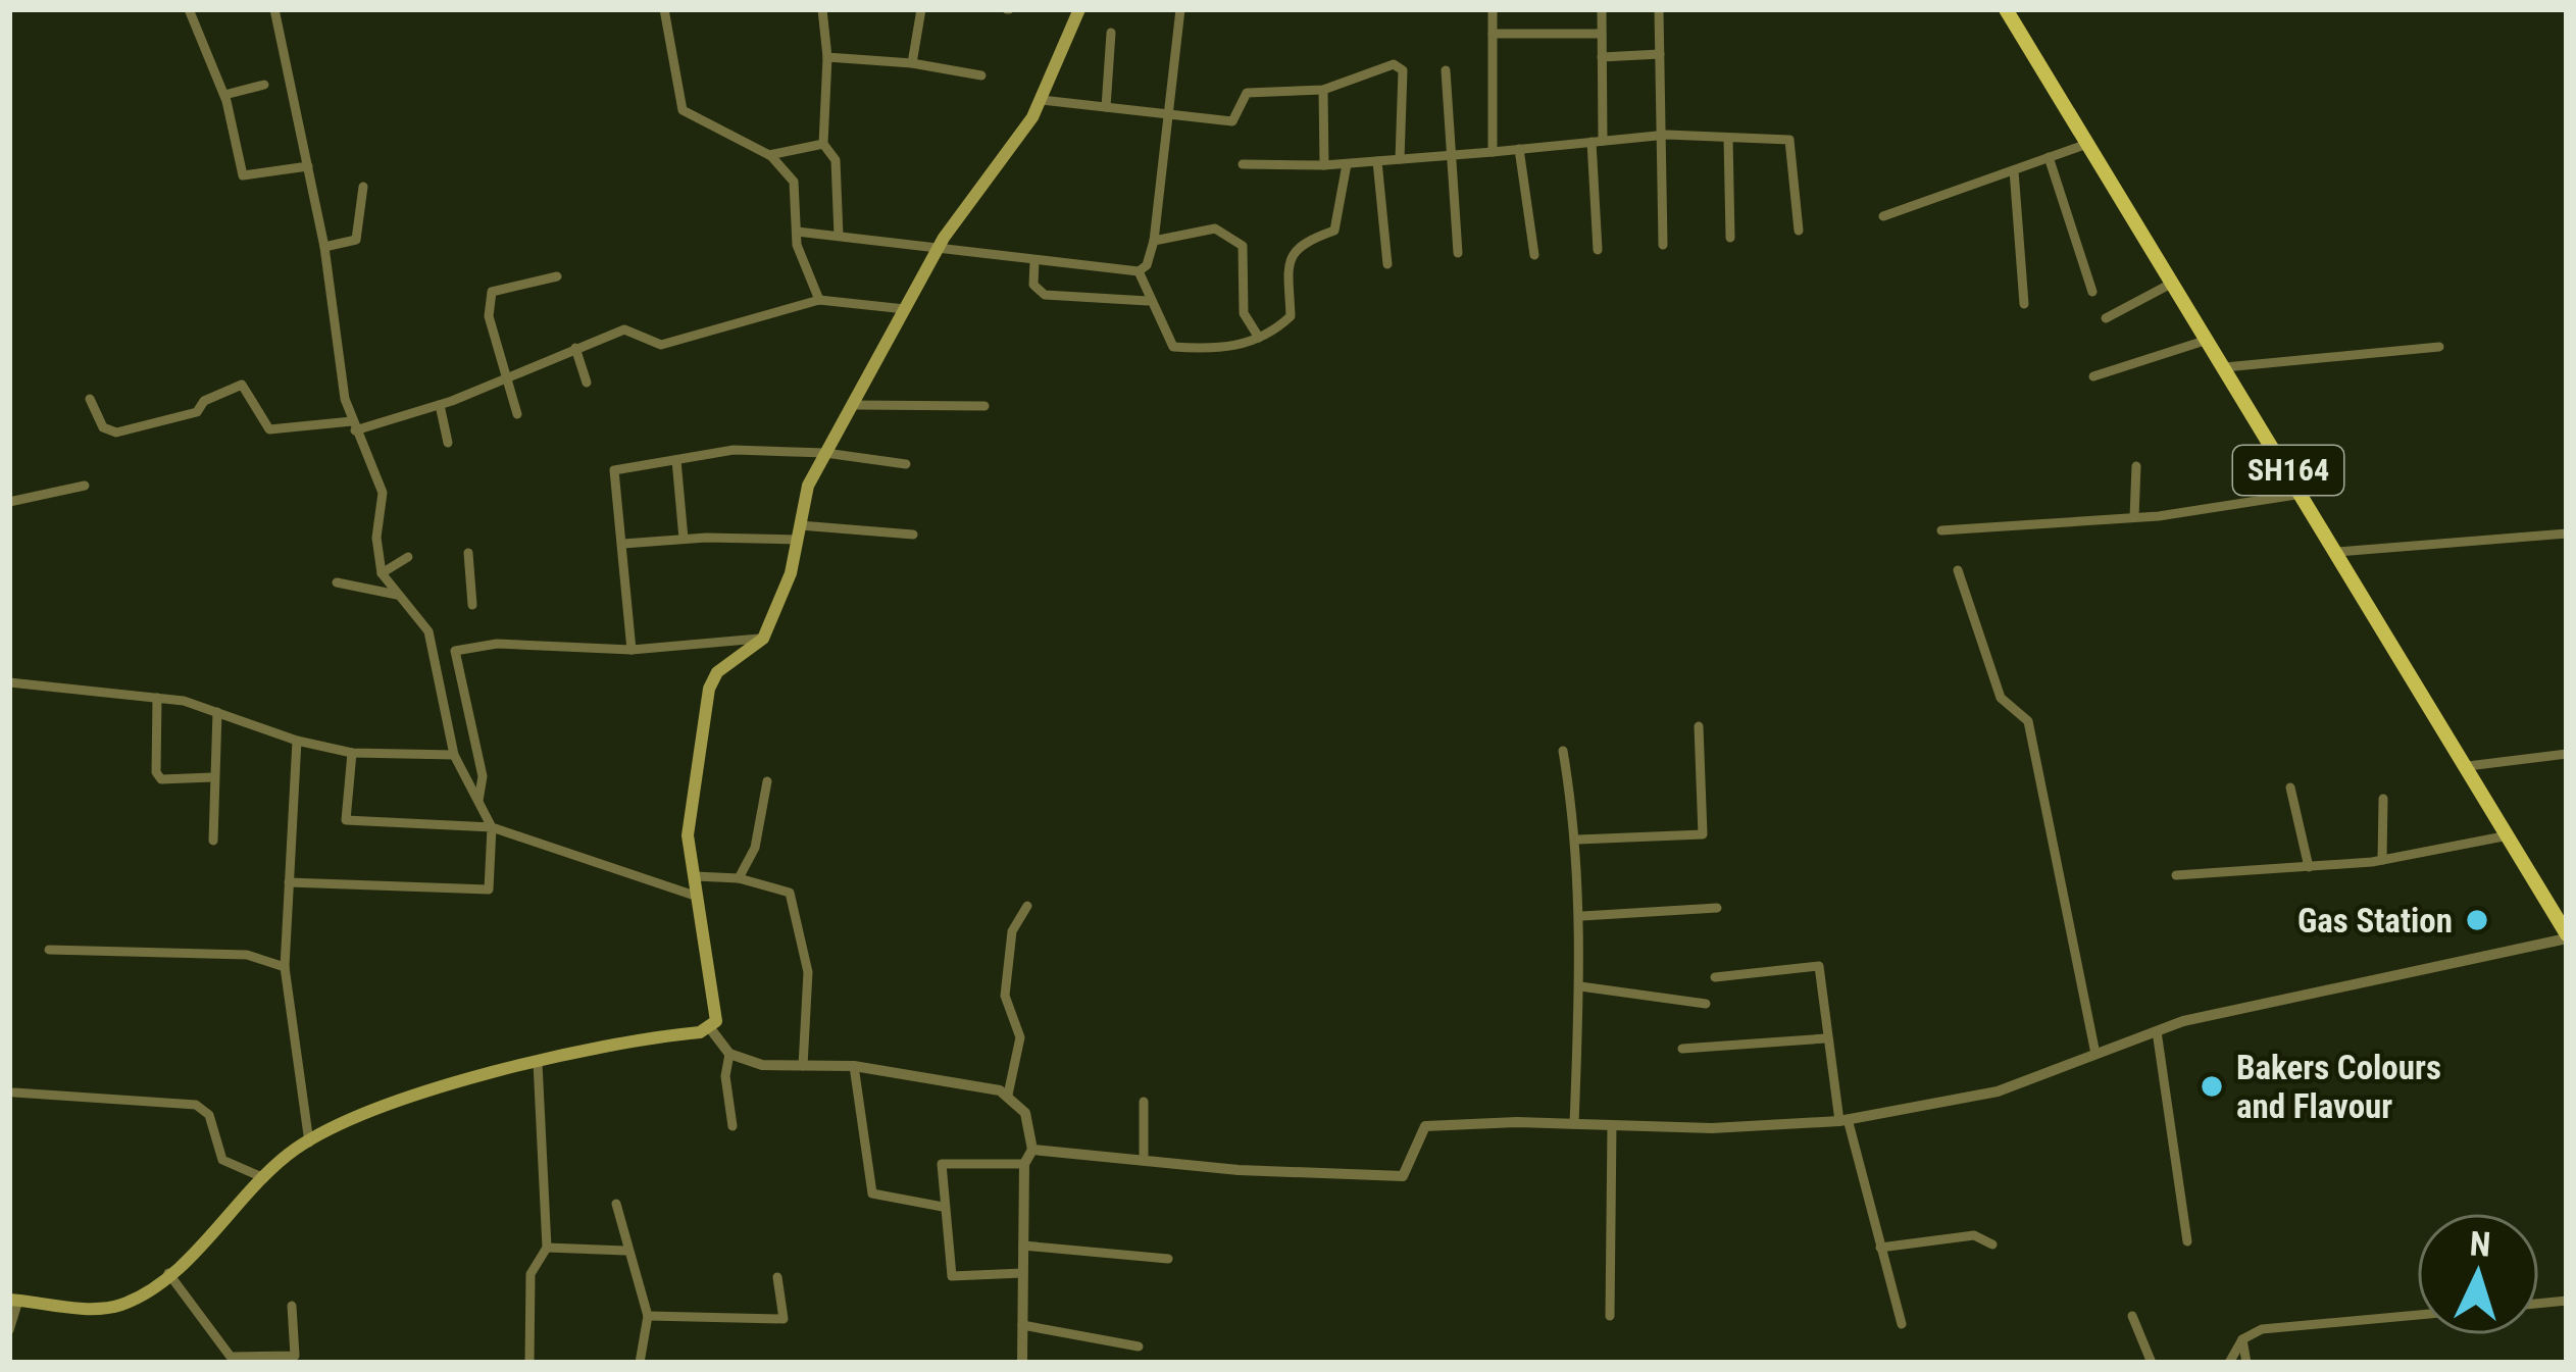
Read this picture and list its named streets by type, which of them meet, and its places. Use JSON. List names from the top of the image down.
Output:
{
  "streets": {
    "main road": ["SH164"]
  },
  "places": ["Gas Station", "Bakers Colours and Flavour"],
  "north": "top"
}
